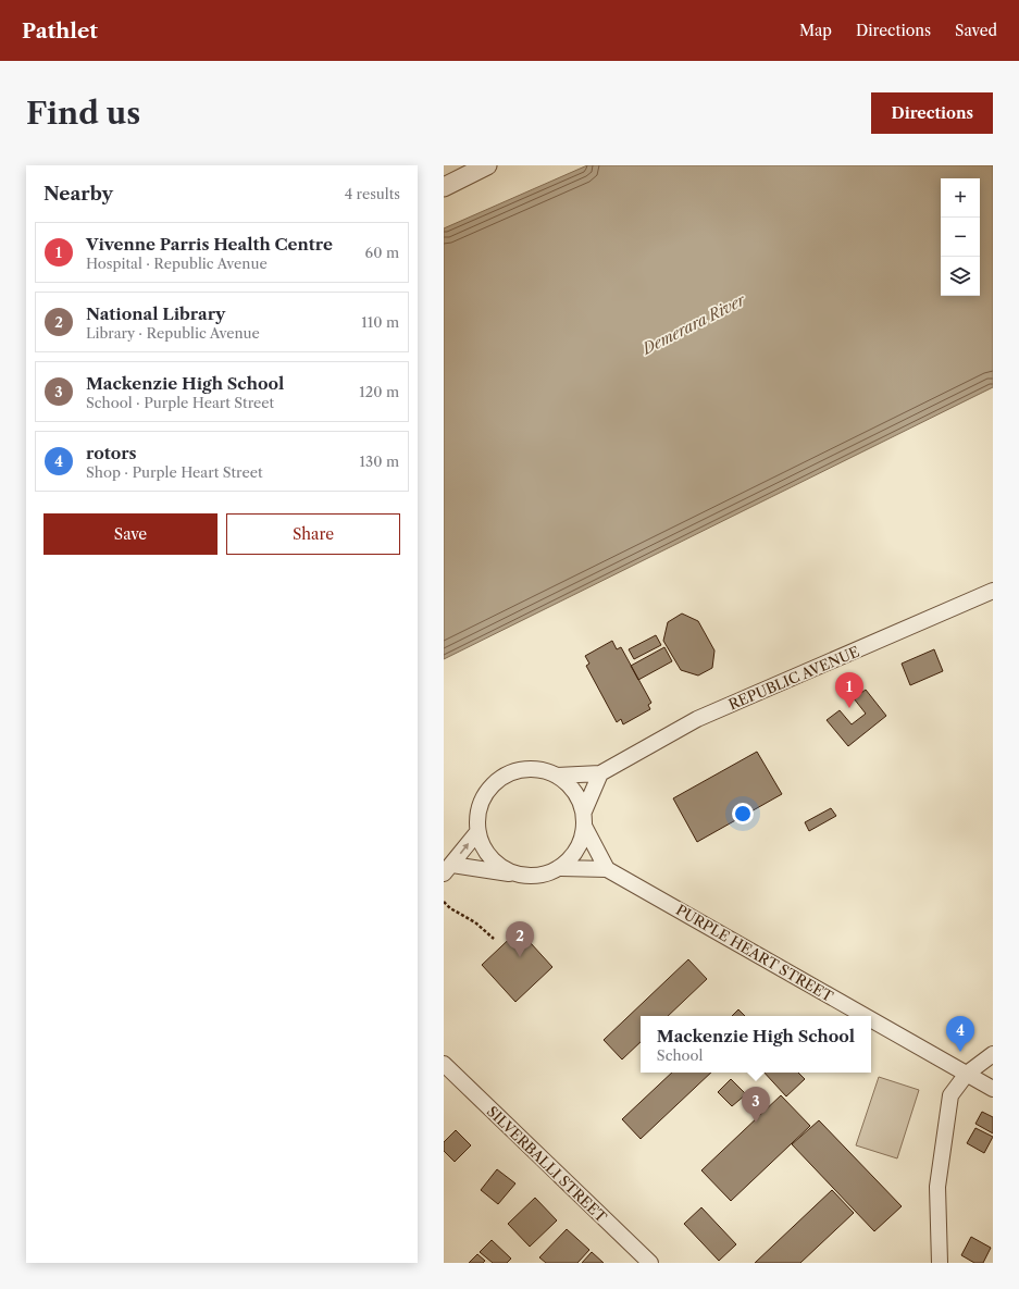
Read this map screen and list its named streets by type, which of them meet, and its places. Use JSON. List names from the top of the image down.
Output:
{
  "streets": {
    "street": ["REPUBLIC AVENUE", "PURPLE HEART STREET", "SILVERBALLI STREET"]
  },
  "crossings": [
    ["REPUBLIC AVENUE", "PURPLE HEART STREET"]
  ],
  "water": ["Demerara River"],
  "page": {
    "header": "Pathlet",
    "nav": ["Map", "Directions", "Saved"],
    "buttons": [
      "Directions",
      ["Save", "Share"]
    ],
    "title": "Find us",
    "heading": ["Nearby", "4 results"],
    "map_buttons": ["+", "−"],
    "list": [
      {
        "mark": "1",
        "name": "Vivenne Parris Health Centre",
        "note": "Hospital · Republic Avenue",
        "value": "60 m"
      },
      {
        "mark": "2",
        "name": "National Library",
        "note": "Library · Republic Avenue",
        "value": "110 m"
      },
      {
        "mark": "3",
        "name": "Mackenzie High School",
        "note": "School · Purple Heart Street",
        "value": "120 m"
      },
      {
        "mark": "4",
        "name": "rotors",
        "note": "Shop · Purple Heart Street",
        "value": "130 m"
      }
    ],
    "pins": [
      "1",
      "2",
      "4",
      "3"
    ],
    "popup": ["Mackenzie High School", "School"]
  }
}
